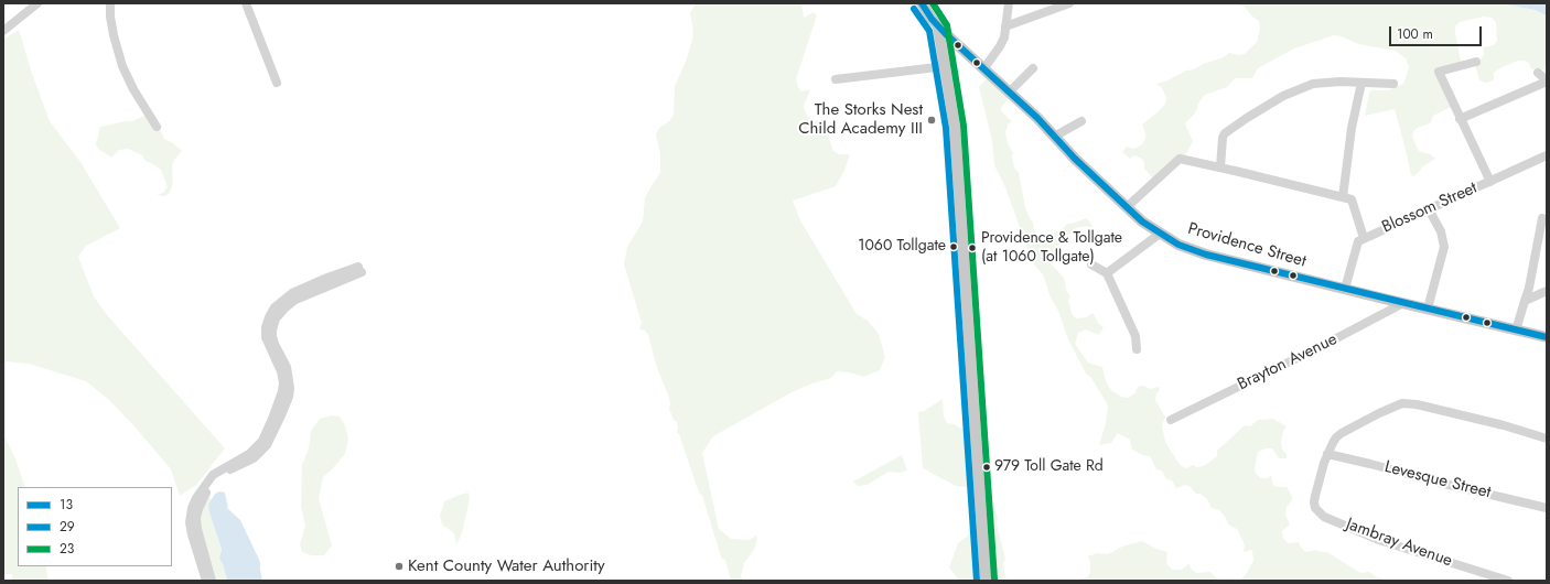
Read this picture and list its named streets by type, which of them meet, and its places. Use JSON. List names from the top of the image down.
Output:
{
  "streets": {
    "main road": ["Providence Street"],
    "street": [
      "Blossom Street",
      "Brayton Avenue",
      "Levesque Street",
      "Jambray Avenue"
    ]
  },
  "crossings": [
    ["Blossom Street", "Providence Street"],
    ["Providence Street", "Brayton Avenue"],
    ["Levesque Street", "Jambray Avenue"]
  ],
  "places": [
    "The Storks Nest Child Academy III",
    "1060 Tollgate",
    "Providence & Tollgate (at 1060 Tollgate)",
    "979 Toll Gate Rd",
    "Kent County Water Authority"
  ],
  "lines": ["transit line 13", "transit line 23", "transit line 29"],
  "legend": ["13", "29", "23"],
  "scale_bar": "100 m"
}
